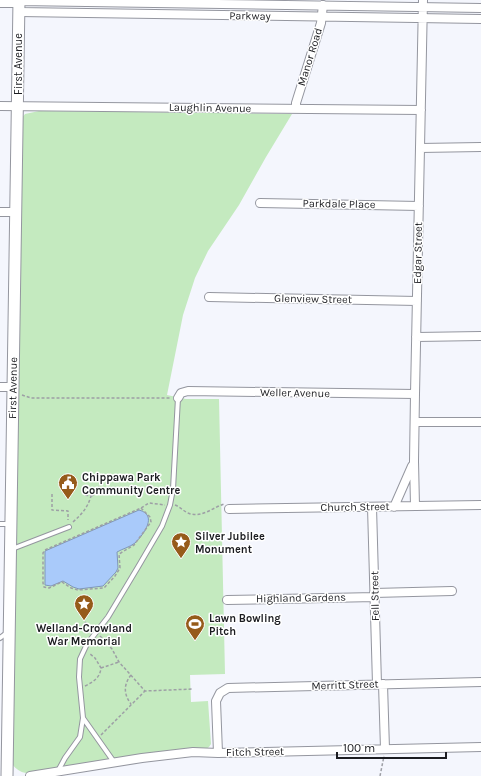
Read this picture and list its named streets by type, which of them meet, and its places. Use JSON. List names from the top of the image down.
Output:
{
  "streets": {
    "street": [
      "Parkway",
      "Manor Road",
      "First Avenue",
      "Laughlin Avenue",
      "Parkdale Place",
      "Edgar Street",
      "Glenview Street",
      "Weller Avenue",
      "Church Street",
      "Fell Street",
      "Highland Gardens",
      "Merritt Street",
      "Fitch Street"
    ]
  },
  "crossings": [
    ["Parkway", "Manor Road"],
    ["Parkway", "First Avenue"],
    ["Parkway", "Edgar Street"],
    ["Manor Road", "Laughlin Avenue"],
    ["First Avenue", "Laughlin Avenue"],
    ["Laughlin Avenue", "Edgar Street"],
    ["Parkdale Place", "Edgar Street"],
    ["Edgar Street", "Glenview Street"],
    ["Edgar Street", "Weller Avenue"],
    ["Edgar Street", "Church Street"],
    ["Church Street", "Fell Street"],
    ["Fell Street", "Highland Gardens"],
    ["Fell Street", "Merritt Street"],
    ["Fell Street", "Fitch Street"],
    ["Merritt Street", "Fitch Street"]
  ],
  "places": {
    "public building": ["Chippawa Park Community Centre"],
    "place": ["Silver Jubilee Monument", "Welland-Crowland War Memorial"],
    "sports": ["Lawn Bowling Pitch"]
  },
  "scale_bar": "100 m"
}
